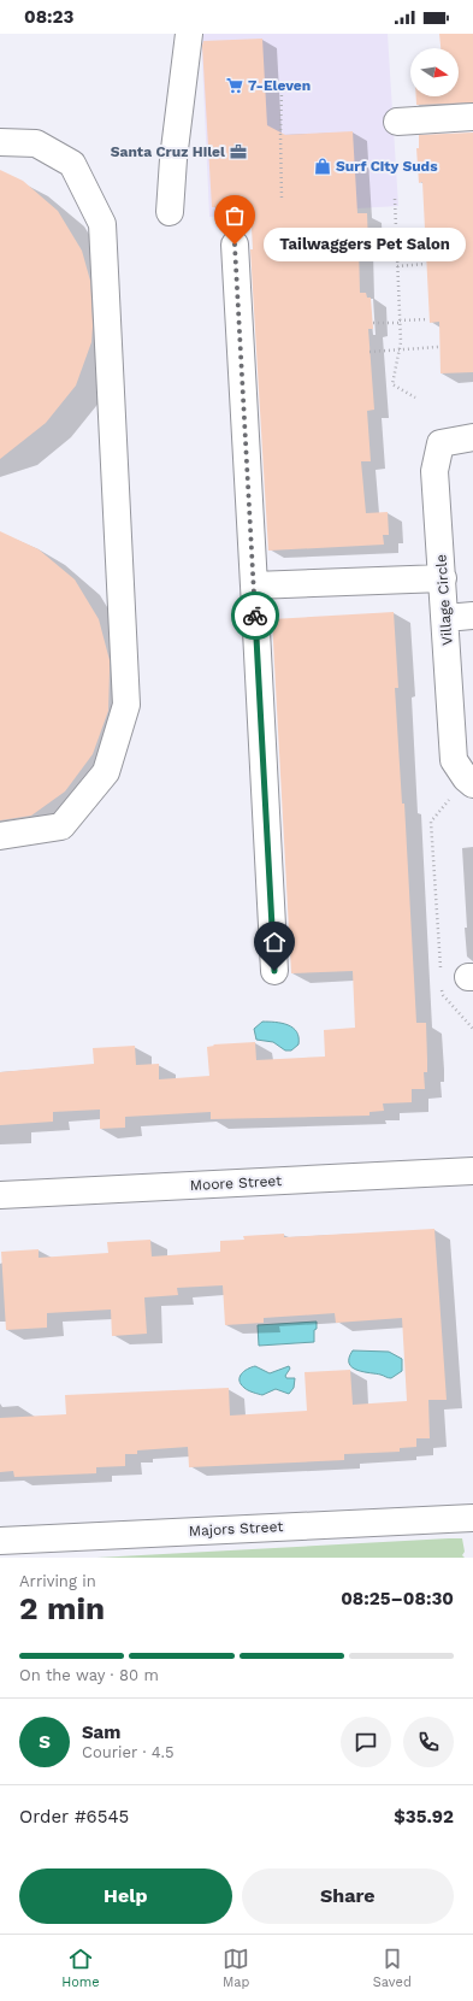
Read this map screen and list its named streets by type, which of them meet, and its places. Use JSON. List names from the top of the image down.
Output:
{
  "streets": {
    "street": ["Village Circle", "Moore Street", "Majors Street"]
  },
  "places": {
    "supermarket": ["7-Eleven"],
    "office": ["Santa Cruz Hilel"],
    "shop": ["Surf City Suds"],
    "other": ["Tailwaggers Pet Salon"]
  },
  "north": "right",
  "page": {
    "status": "08:23",
    "bubble": "Tailwaggers Pet Salon",
    "heading": ["2 min", "Arriving in", "08:25–08:30"],
    "panel": [
      "Sam",
      "Courier · 4.5",
      "Order #6545",
      "$35.92"
    ],
    "bar": "On the way · 80 m",
    "round": "S",
    "buttons": ["Help", "Share"],
    "tabs": ["Home", "Map", "Saved"]
  }
}
